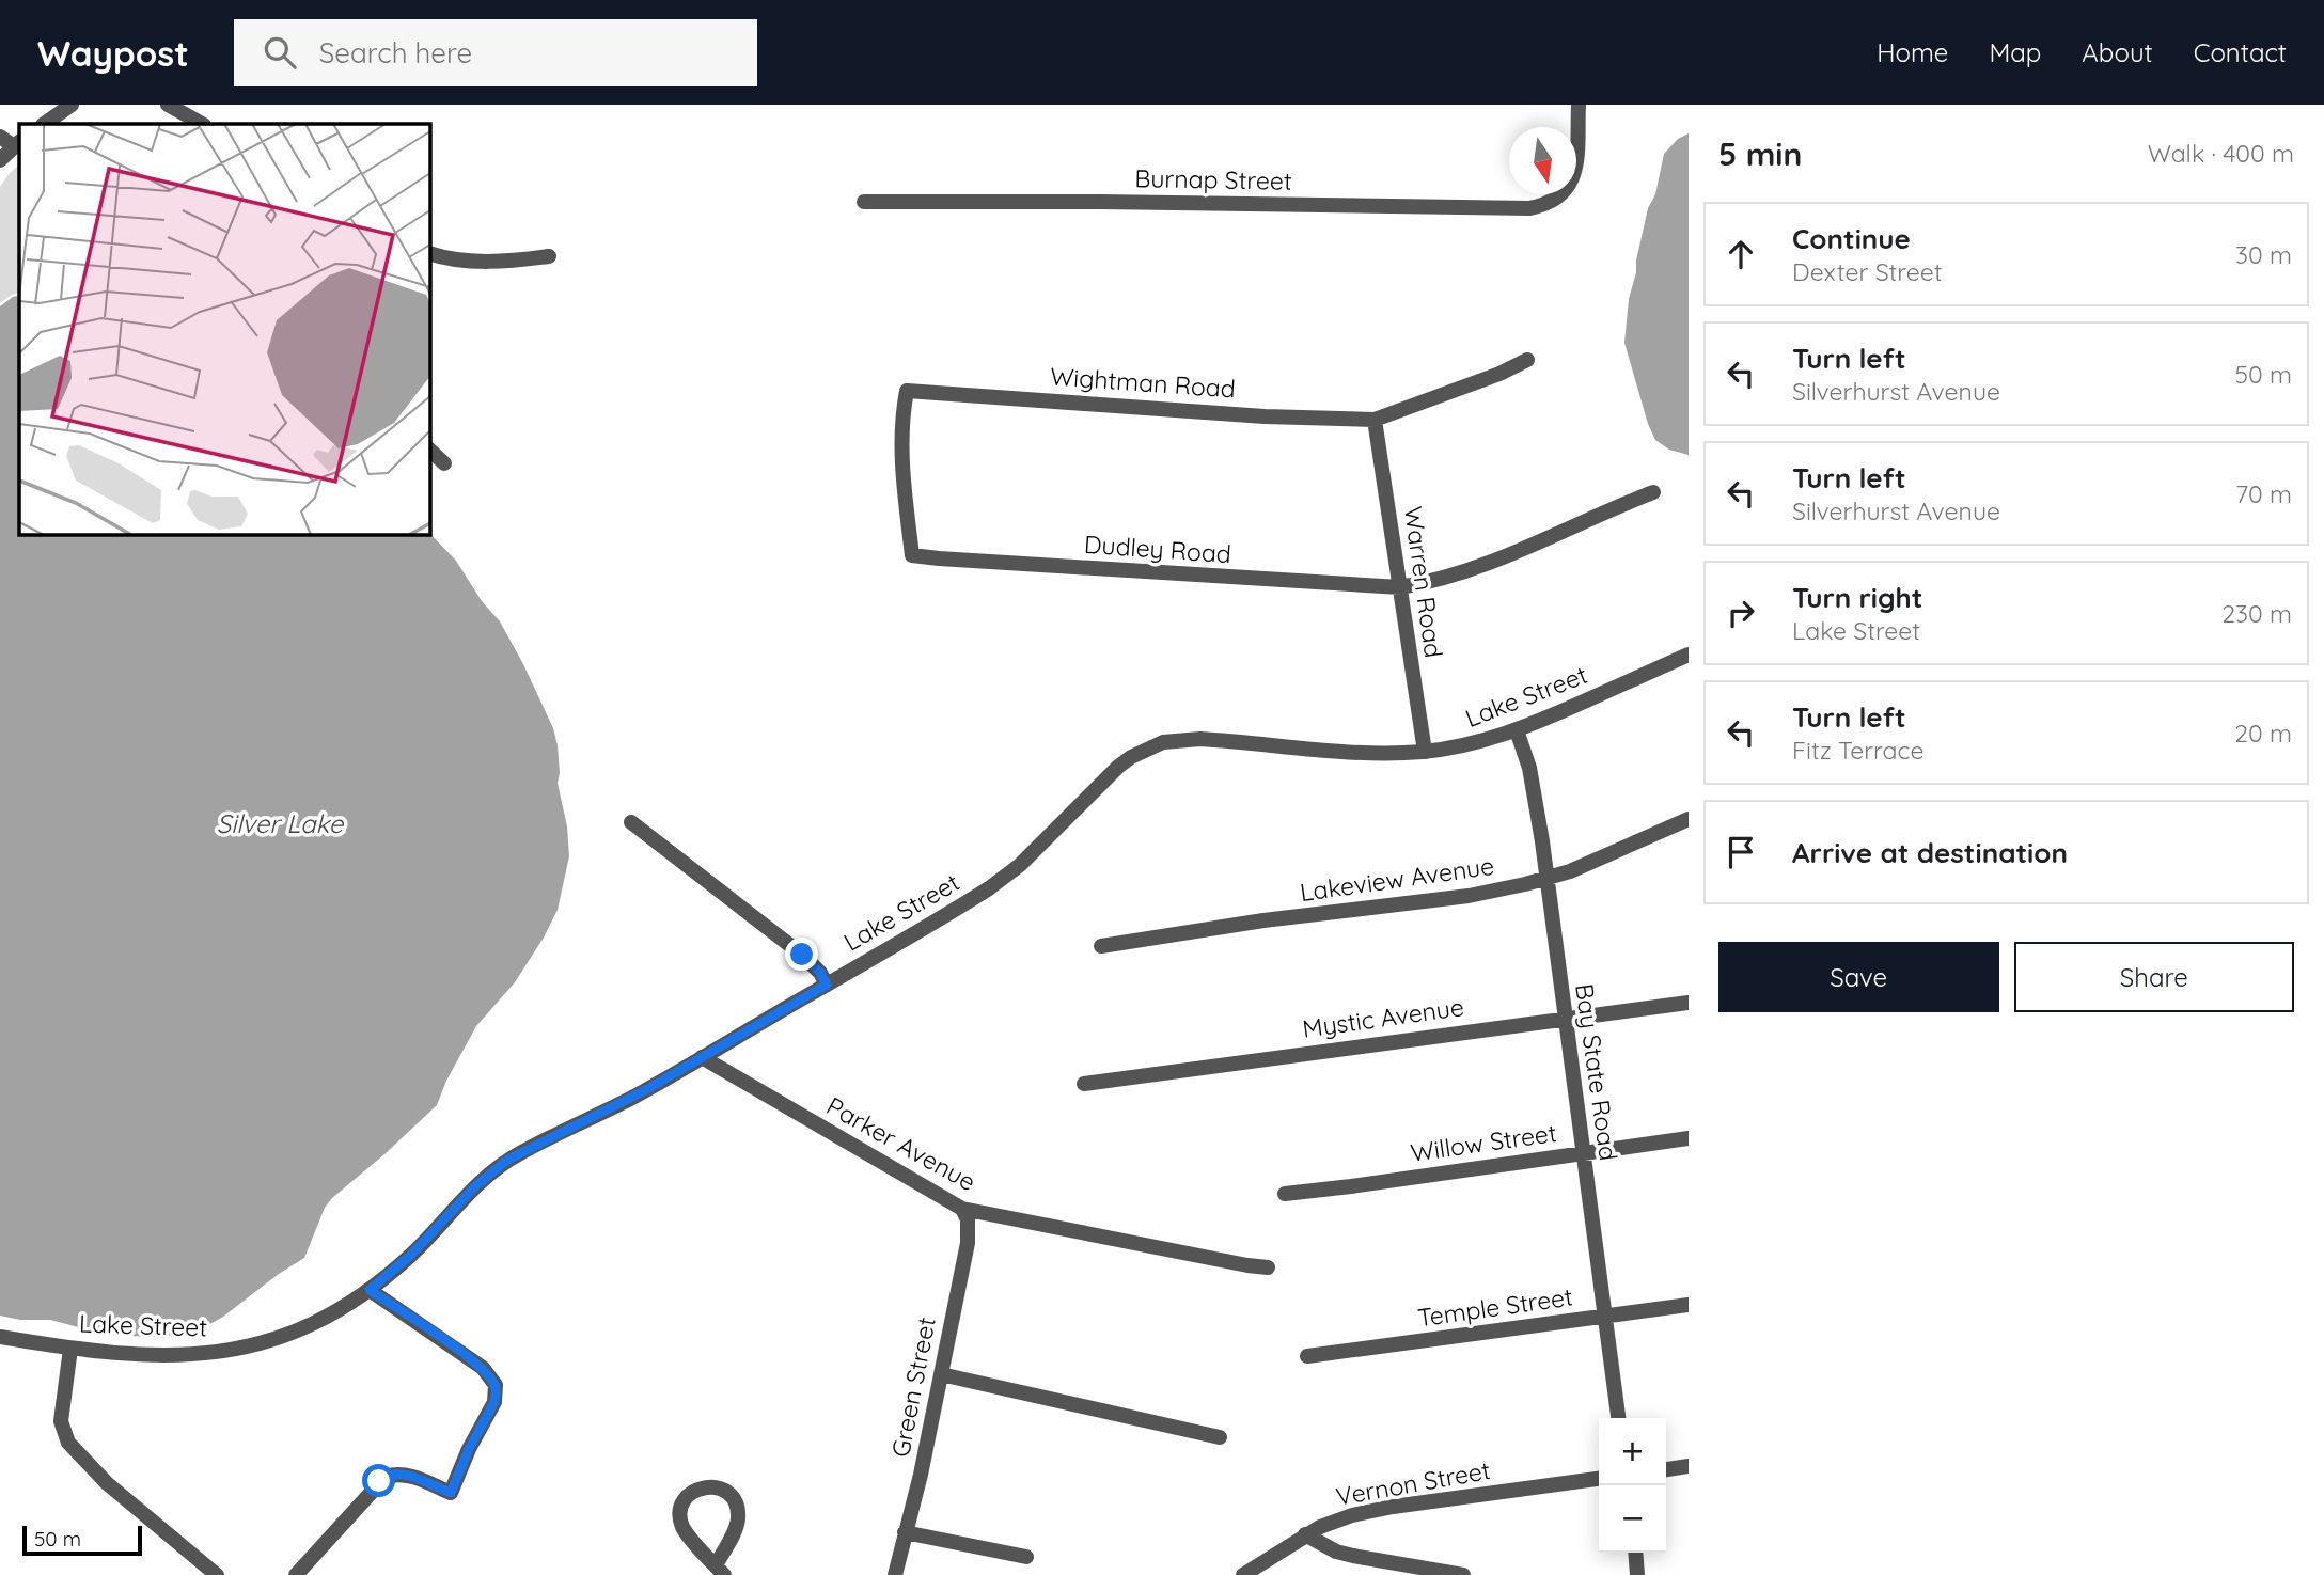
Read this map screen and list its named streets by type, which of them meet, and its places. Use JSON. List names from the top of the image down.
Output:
{
  "streets": {
    "street": [
      "Burnap Street",
      "Wightman Road",
      "Dudley Road",
      "Warren Road",
      "Lake Street",
      "Lakeview Avenue",
      "Mystic Avenue",
      "Bay State Road",
      "Willow Street",
      "Parker Avenue",
      "Temple Street",
      "Green Street",
      "Vernon Street"
    ]
  },
  "crossings": [
    ["Wightman Road", "Dudley Road"],
    ["Wightman Road", "Warren Road"],
    ["Dudley Road", "Warren Road"],
    ["Warren Road", "Lake Street"],
    ["Lake Street", "Bay State Road"],
    ["Lake Street", "Parker Avenue"],
    ["Lakeview Avenue", "Bay State Road"],
    ["Mystic Avenue", "Bay State Road"],
    ["Bay State Road", "Willow Street"],
    ["Bay State Road", "Temple Street"],
    ["Parker Avenue", "Green Street"]
  ],
  "water": ["Silver Lake"],
  "scale_bar": "50 m",
  "north": "bottom",
  "page": {
    "header": "Waypost",
    "search": "Search here",
    "nav": [
      "Home",
      "Map",
      "About",
      "Contact"
    ],
    "heading": ["5 min", "Walk · 400 m"],
    "list": [
      ["Continue", "Dexter Street", "30 m"],
      ["Turn left", "Silverhurst Avenue", "50 m"],
      ["Turn left", "Silverhurst Avenue", "70 m"],
      ["Turn right", "Lake Street", "230 m"],
      ["Turn left", "Fitz Terrace", "20 m"],
      "Arrive at destination"
    ],
    "buttons": ["Save", "Share"],
    "map_buttons": ["+", "−"],
    "scale": "50 m"
  }
}
